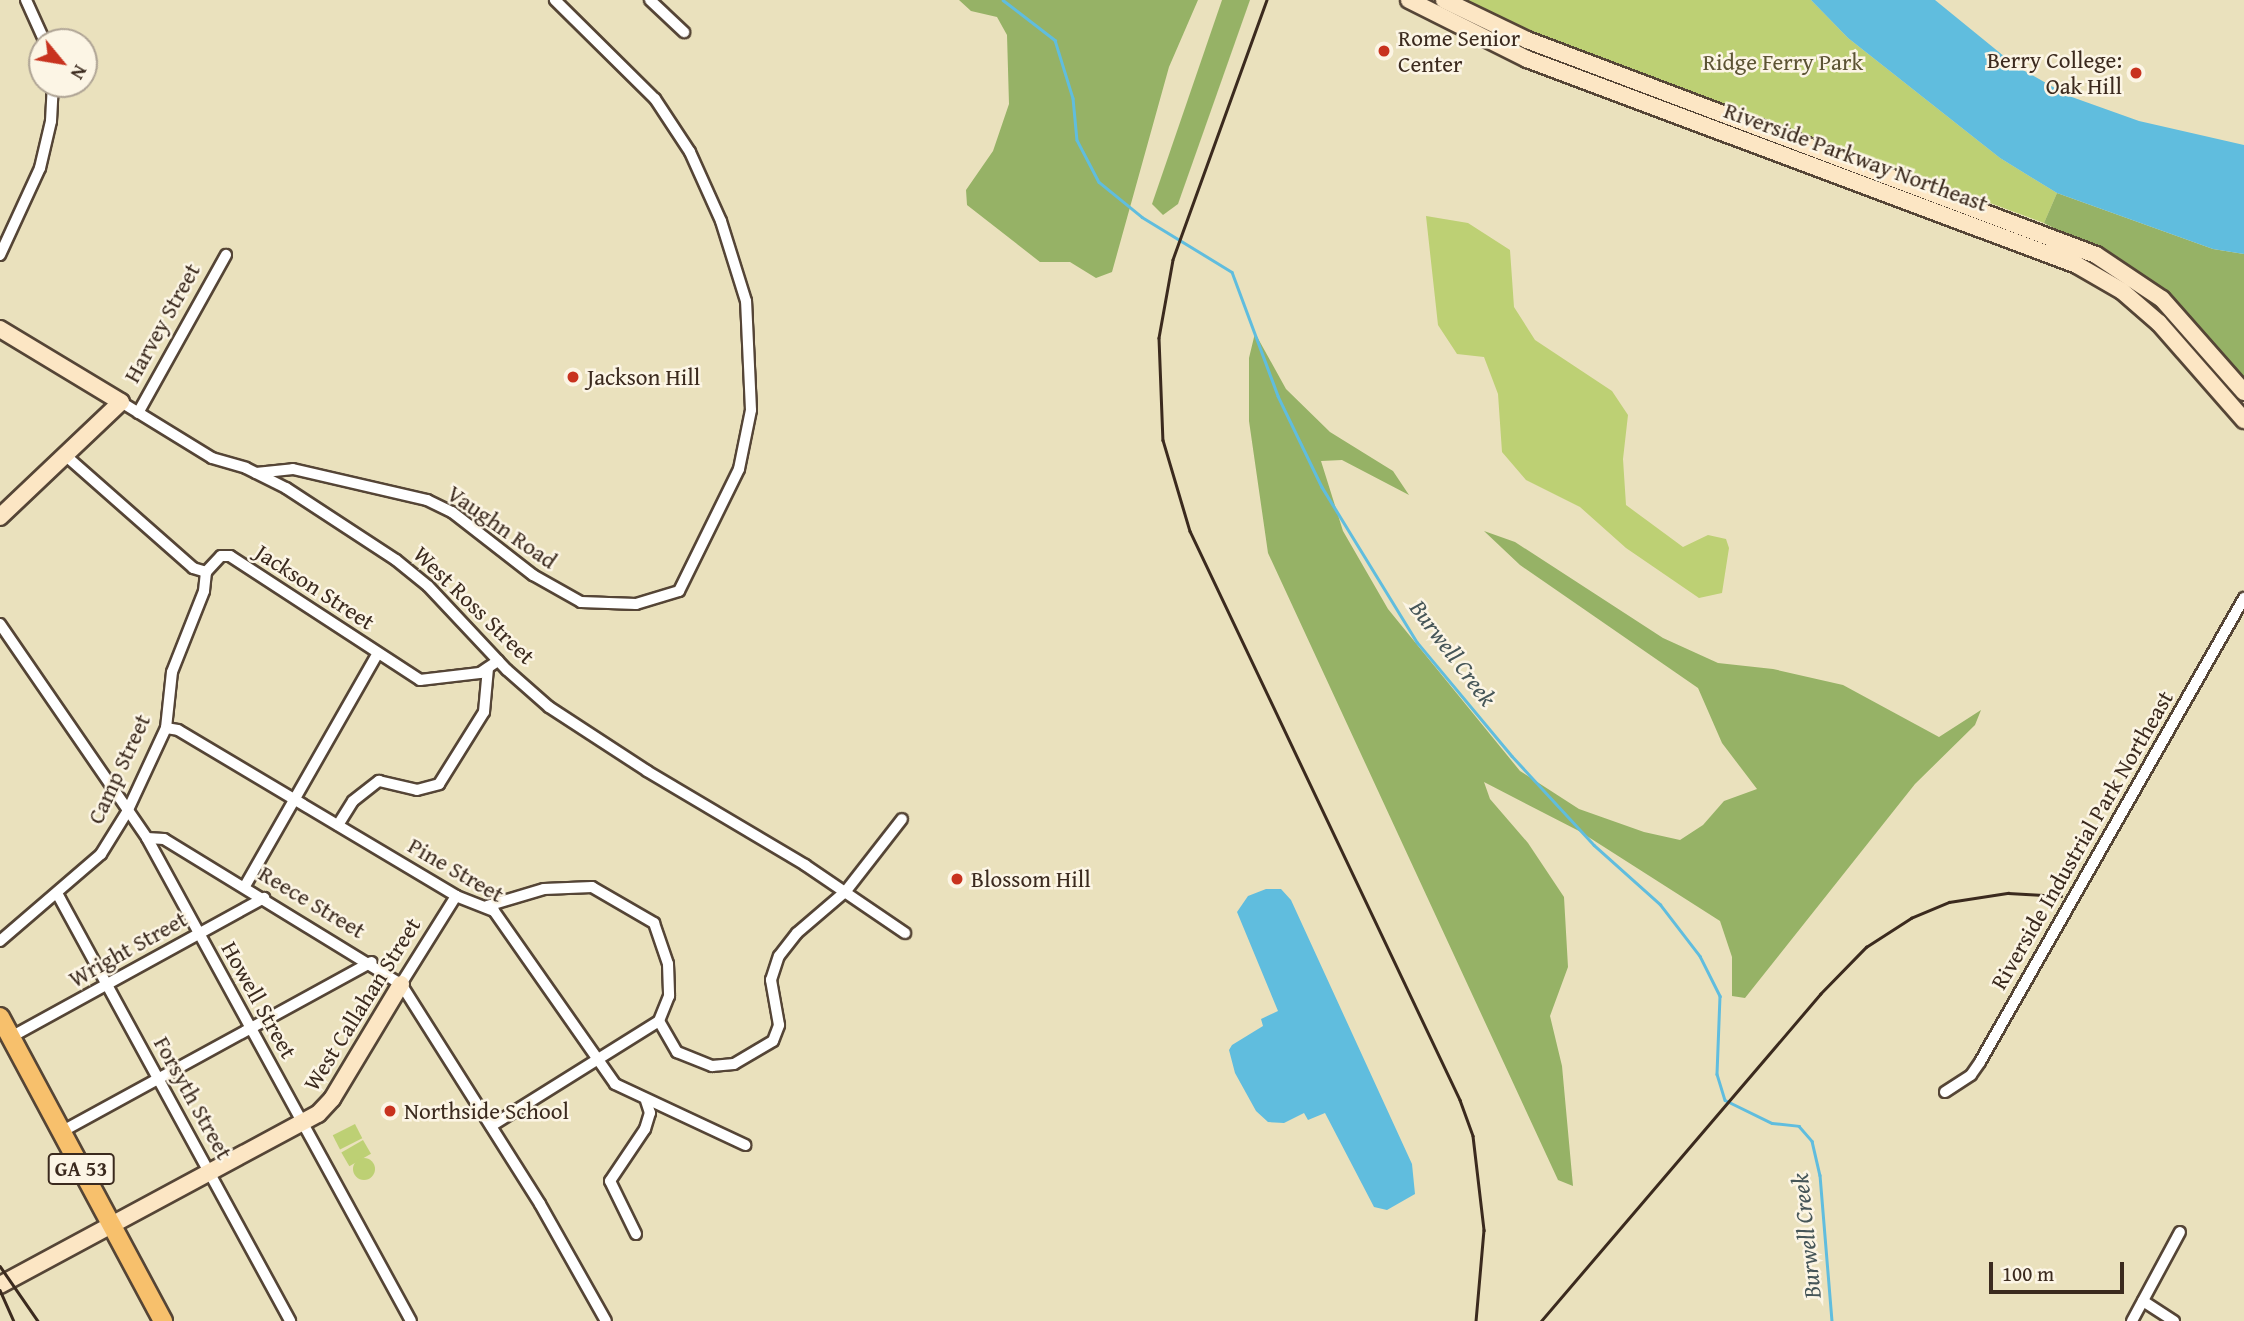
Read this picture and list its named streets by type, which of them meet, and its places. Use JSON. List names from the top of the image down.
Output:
{
  "streets": {
    "main road": [
      "Riverside Parkway Northeast",
      "Harvey Street",
      "West Ross Street",
      "West Callahan Street",
      "GA 53"
    ],
    "street": [
      "Vaughn Road",
      "Jackson Street",
      "Camp Street",
      "Riverside Industrial Park Northeast",
      "Pine Street",
      "Reece Street",
      "Wright Street",
      "Howell Street",
      "Forsyth Street"
    ]
  },
  "crossings": [
    ["Harvey Street", "West Ross Street"],
    ["Vaughn Road", "West Ross Street"],
    ["Jackson Street", "West Ross Street"],
    ["Jackson Street", "Camp Street"],
    ["Camp Street", "Pine Street"],
    ["Camp Street", "Howell Street"],
    ["Camp Street", "Forsyth Street"],
    ["Pine Street", "West Callahan Street"],
    ["Reece Street", "Wright Street"],
    ["Reece Street", "Howell Street"],
    ["Reece Street", "West Callahan Street"],
    ["Wright Street", "Howell Street"],
    ["Wright Street", "Forsyth Street"],
    ["Wright Street", "GA 53"],
    ["Howell Street", "West Callahan Street"],
    ["West Callahan Street", "Forsyth Street"],
    ["West Callahan Street", "GA 53"]
  ],
  "water": ["Burwell Creek"],
  "parks": ["Ridge Ferry Park"],
  "places": [
    "Rome Senior Center",
    "Berry College: Oak Hill",
    "Jackson Hill",
    "Blossom Hill",
    "Northside School"
  ],
  "scale_bar": "100 m",
  "north": "bottom right"
}
